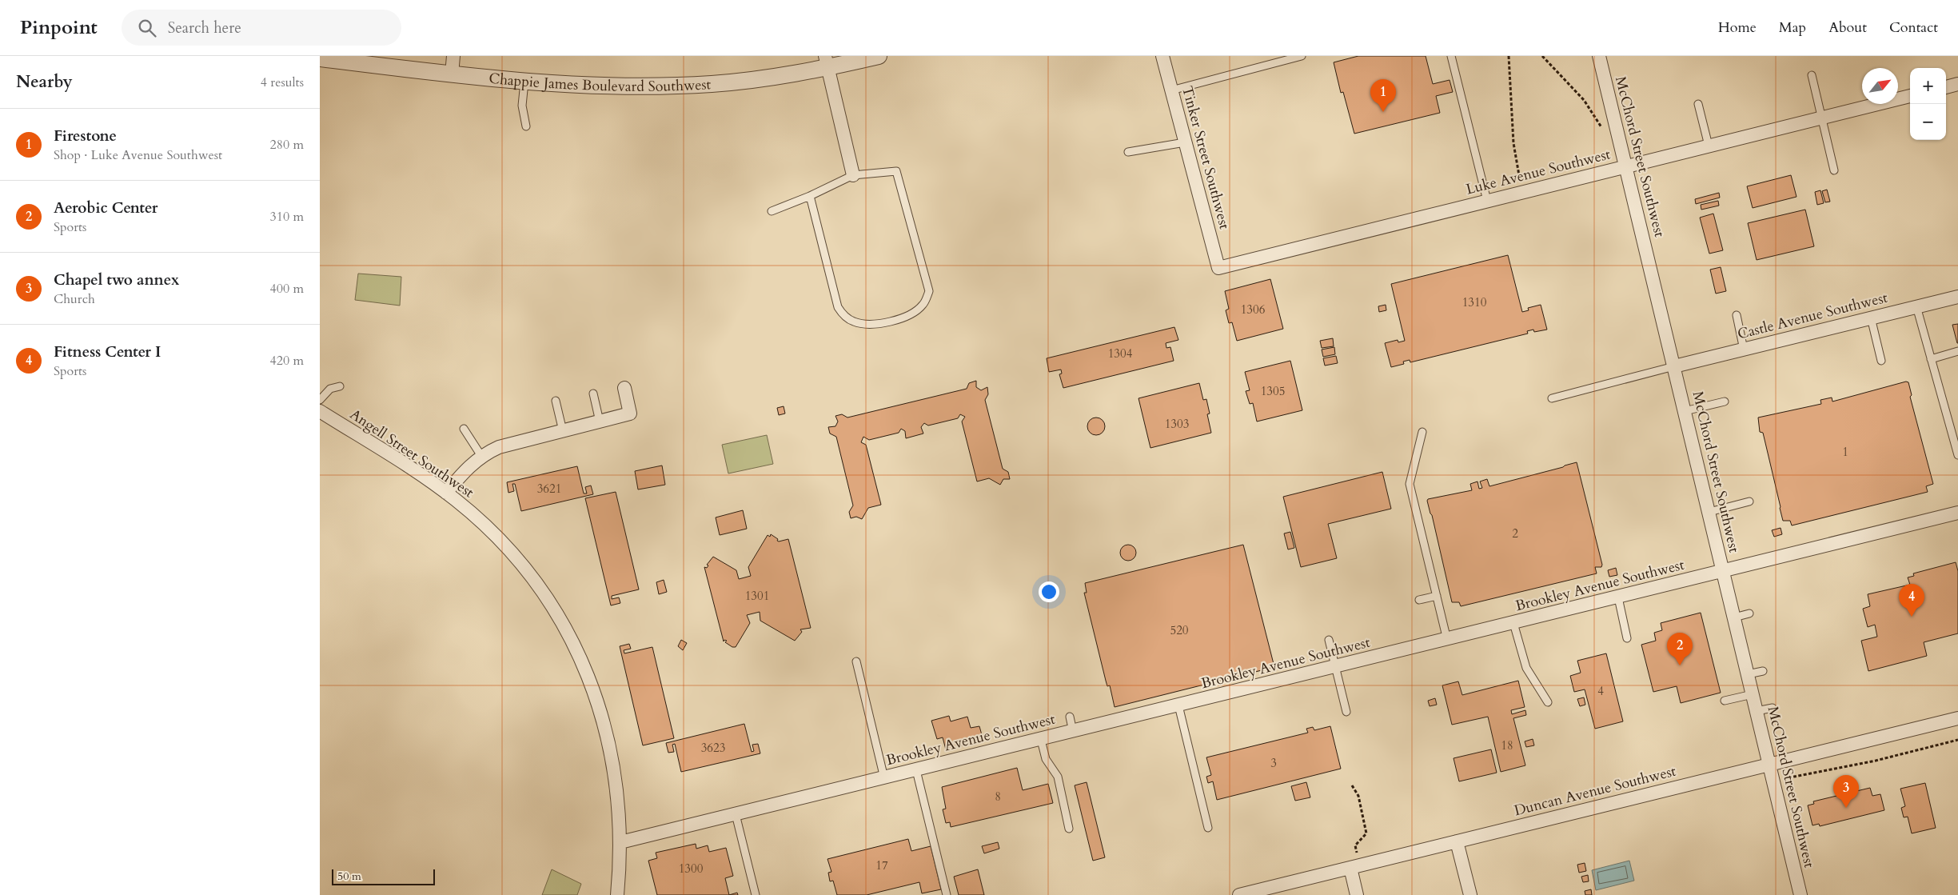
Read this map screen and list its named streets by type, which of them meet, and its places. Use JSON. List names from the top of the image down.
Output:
{
  "streets": {
    "street": [
      "Chappie James Boulevard Southwest",
      "McChord Street Southwest",
      "Tinker Street Southwest",
      "Luke Avenue Southwest",
      "Castle Avenue Southwest",
      "Angell Street Southwest",
      "Brookley Avenue Southwest",
      "Duncan Avenue Southwest"
    ]
  },
  "crossings": [
    ["McChord Street Southwest", "Luke Avenue Southwest"],
    ["McChord Street Southwest", "Castle Avenue Southwest"],
    ["McChord Street Southwest", "Brookley Avenue Southwest"],
    ["McChord Street Southwest", "Duncan Avenue Southwest"],
    ["Tinker Street Southwest", "Luke Avenue Southwest"],
    ["Angell Street Southwest", "Brookley Avenue Southwest"]
  ],
  "house_numbers": [
    "1310",
    "1306",
    "1304",
    "1305",
    "1303",
    "1",
    "3621",
    "2",
    "1301",
    "520",
    "4",
    "18",
    "3623",
    "3",
    "8",
    "17",
    "1300"
  ],
  "scale_bar": "50 m",
  "north": "top right",
  "page": {
    "header": "Pinpoint",
    "search": "Search here",
    "nav": [
      "Home",
      "Map",
      "About",
      "Contact"
    ],
    "heading": ["Nearby", "4 results"],
    "map_buttons": ["+", "−"],
    "pins": [
      "1",
      "4",
      "2",
      "3"
    ],
    "list": [
      {
        "mark": "1",
        "name": "Firestone",
        "note": "Shop · Luke Avenue Southwest",
        "value": "280 m"
      },
      {
        "mark": "2",
        "name": "Aerobic Center",
        "note": "Sports",
        "value": "310 m"
      },
      {
        "mark": "3",
        "name": "Chapel two annex",
        "note": "Church",
        "value": "400 m"
      },
      {
        "mark": "4",
        "name": "Fitness Center I",
        "note": "Sports",
        "value": "420 m"
      }
    ],
    "scale": "50 m"
  }
}
